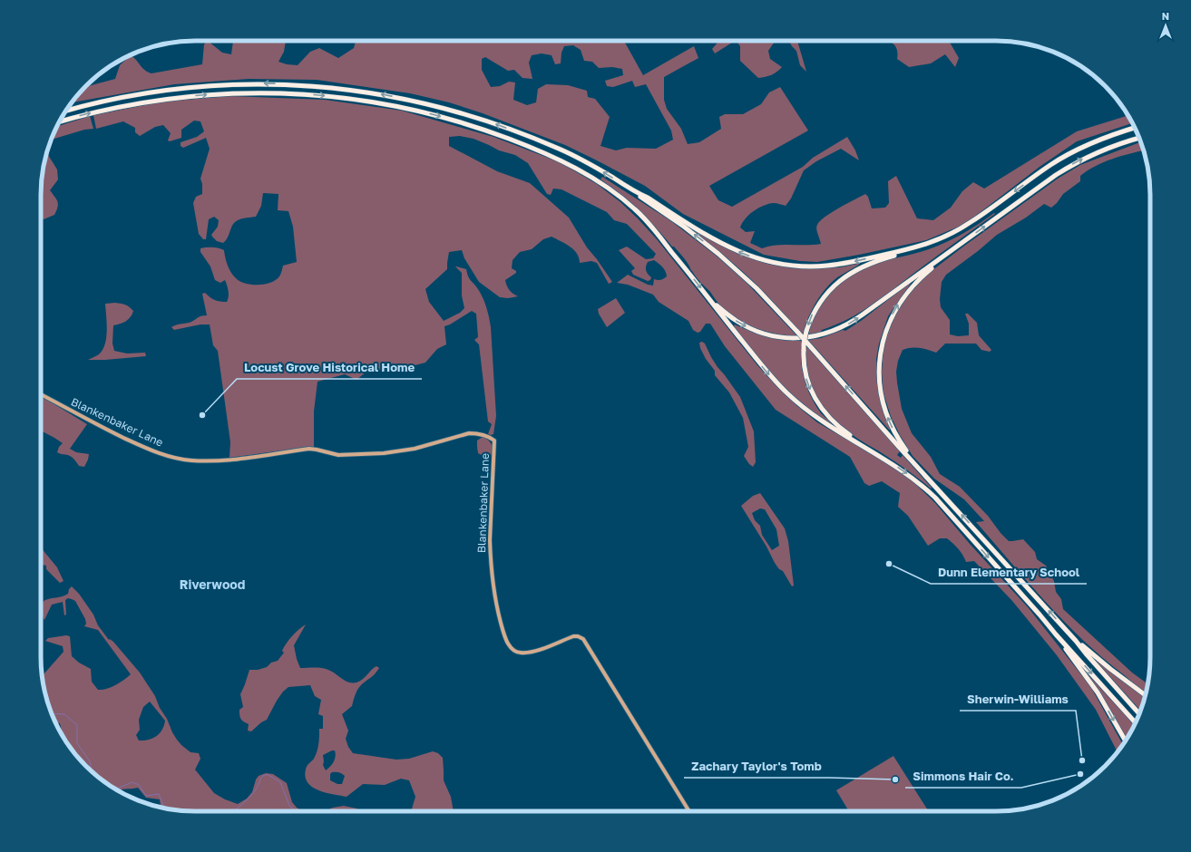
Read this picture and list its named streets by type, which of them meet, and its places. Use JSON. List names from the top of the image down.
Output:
{
  "streets": {
    "street": ["Blankenbaker Lane"]
  },
  "districts": ["Riverwood"],
  "places": [
    "Locust Grove Historical Home",
    "Dunn Elementary School",
    "Sherwin-Williams",
    "Simmons Hair Co.",
    "Zachary Taylor's Tomb"
  ],
  "north": "top"
}
